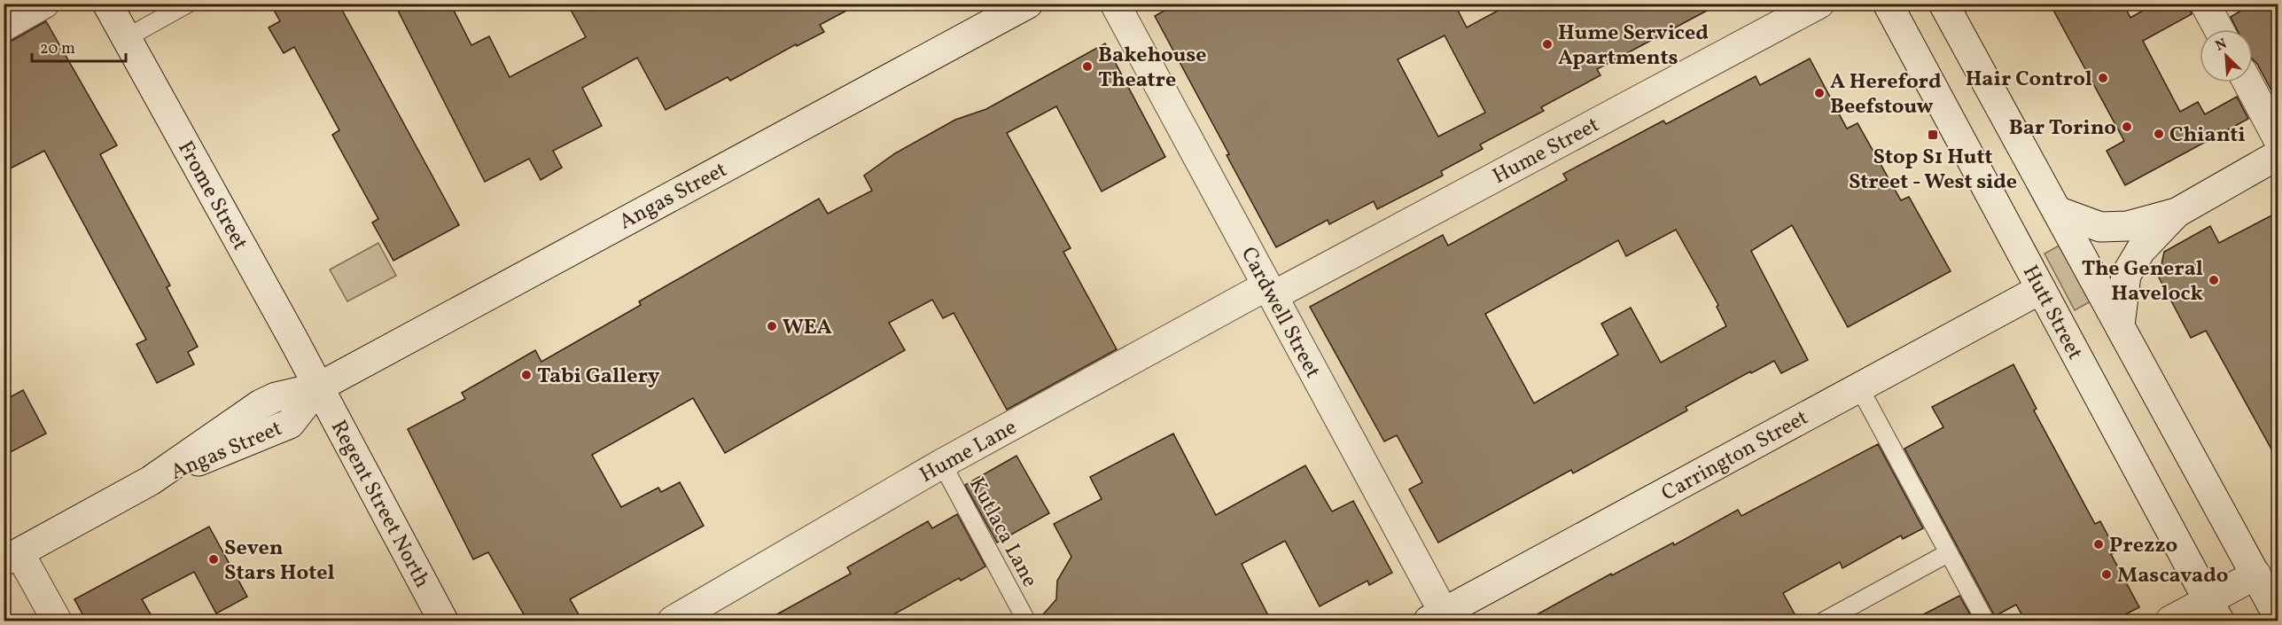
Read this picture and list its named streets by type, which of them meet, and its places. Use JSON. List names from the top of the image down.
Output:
{
  "streets": {
    "street": [
      "Hume Street",
      "Frome Street",
      "Angas Street",
      "Cardwell Street",
      "Hutt Street",
      "Hume Lane",
      "Carrington Street",
      "Regent Street North"
    ],
    "lane": ["Kutlaca Lane"]
  },
  "crossings": [
    ["Hume Street", "Cardwell Street"],
    ["Hume Street", "Hume Lane"],
    ["Frome Street", "Angas Street"],
    ["Frome Street", "Regent Street North"],
    ["Angas Street", "Regent Street North"],
    ["Cardwell Street", "Hume Lane"],
    ["Cardwell Street", "Carrington Street"],
    ["Hutt Street", "Carrington Street"],
    ["Hume Lane", "Kutlaca Lane"]
  ],
  "places": {
    "other": [
      "Hume Serviced Apartments",
      "Bakehouse Theatre",
      "Hair Control",
      "A Hereford Beefstouw",
      "Bar Torino",
      "Chianti",
      "The General Havelock",
      "WEA",
      "Tabi Gallery",
      "Prezzo",
      "Seven Stars Hotel",
      "Mascavado"
    ],
    "transit": ["Stop S1 Hutt Street - West side"]
  },
  "scale_bar": "20 m",
  "north": "top left"
}
